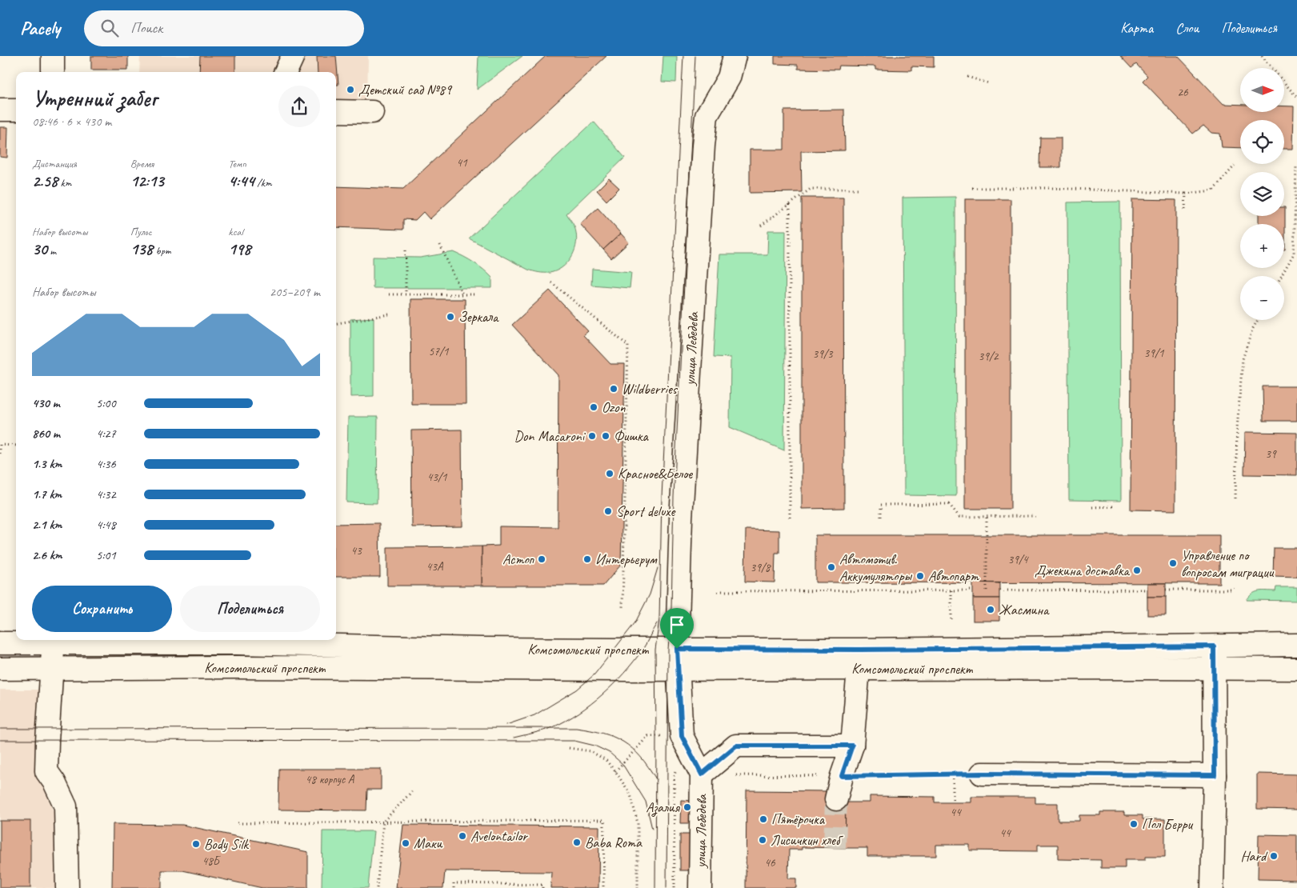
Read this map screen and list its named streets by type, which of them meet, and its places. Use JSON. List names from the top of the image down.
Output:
{
  "streets": {
    "main road": ["улица Лебедева", "Комсомольский проспект"]
  },
  "crossings": [
    ["улица Лебедева", "Комсомольский проспект"]
  ],
  "places": [
    "Детский сад №89",
    "Зеркала",
    "Wildberries",
    "Ozon",
    "Don Macaroni",
    "Фишка",
    "Красное&Белое",
    "Sport deluxe",
    "Астоп",
    "Интерьерум",
    "Управление по вопросам миграции",
    "Автомотив. Аккумуляторы",
    "Джекина доставка",
    "Автопарт",
    "Жасмина",
    "Азалия",
    "Пятёрочка",
    "Пол Берри",
    "Avelontailor",
    "Лисичкин хлеб",
    "Baba Roma",
    "Маки",
    "Body Silk",
    "Hard"
  ],
  "house_numbers": [
    "26",
    "41",
    "57/1",
    "39/1",
    "39/3",
    "39/2",
    "39",
    "43/1",
    "43",
    "39/4",
    "43А",
    "39/8",
    "48 корпус А",
    "44",
    "44",
    "48Б",
    "46"
  ],
  "north": "right",
  "page": {
    "header": "Pacely",
    "search": "Поиск",
    "nav": ["Карта", "Слои", "Поделиться"],
    "map_buttons": ["+", "−"],
    "heading": ["Утренний забег", "08:46 · 6 × 430 m"],
    "stats": [
      ["Дистанция", "2.58 km"],
      ["Время", "12:13"],
      ["Темп", "4:44 /km"],
      ["Набор высоты", "30 m"],
      ["Пульс", "138 bpm"],
      ["kcal", "198"]
    ],
    "chart": ["Набор высоты", "205–209 m"],
    "list": [
      {
        "name": "430 m",
        "note": "5:00"
      },
      {
        "name": "860 m",
        "note": "4:27"
      },
      {
        "name": "1.3 km",
        "note": "4:36"
      },
      {
        "name": "1.7 km",
        "note": "4:32"
      },
      {
        "name": "2.1 km",
        "note": "4:48"
      },
      {
        "name": "2.6 km",
        "note": "5:01"
      }
    ],
    "buttons": ["Сохранить", "Поделиться"]
  }
}
